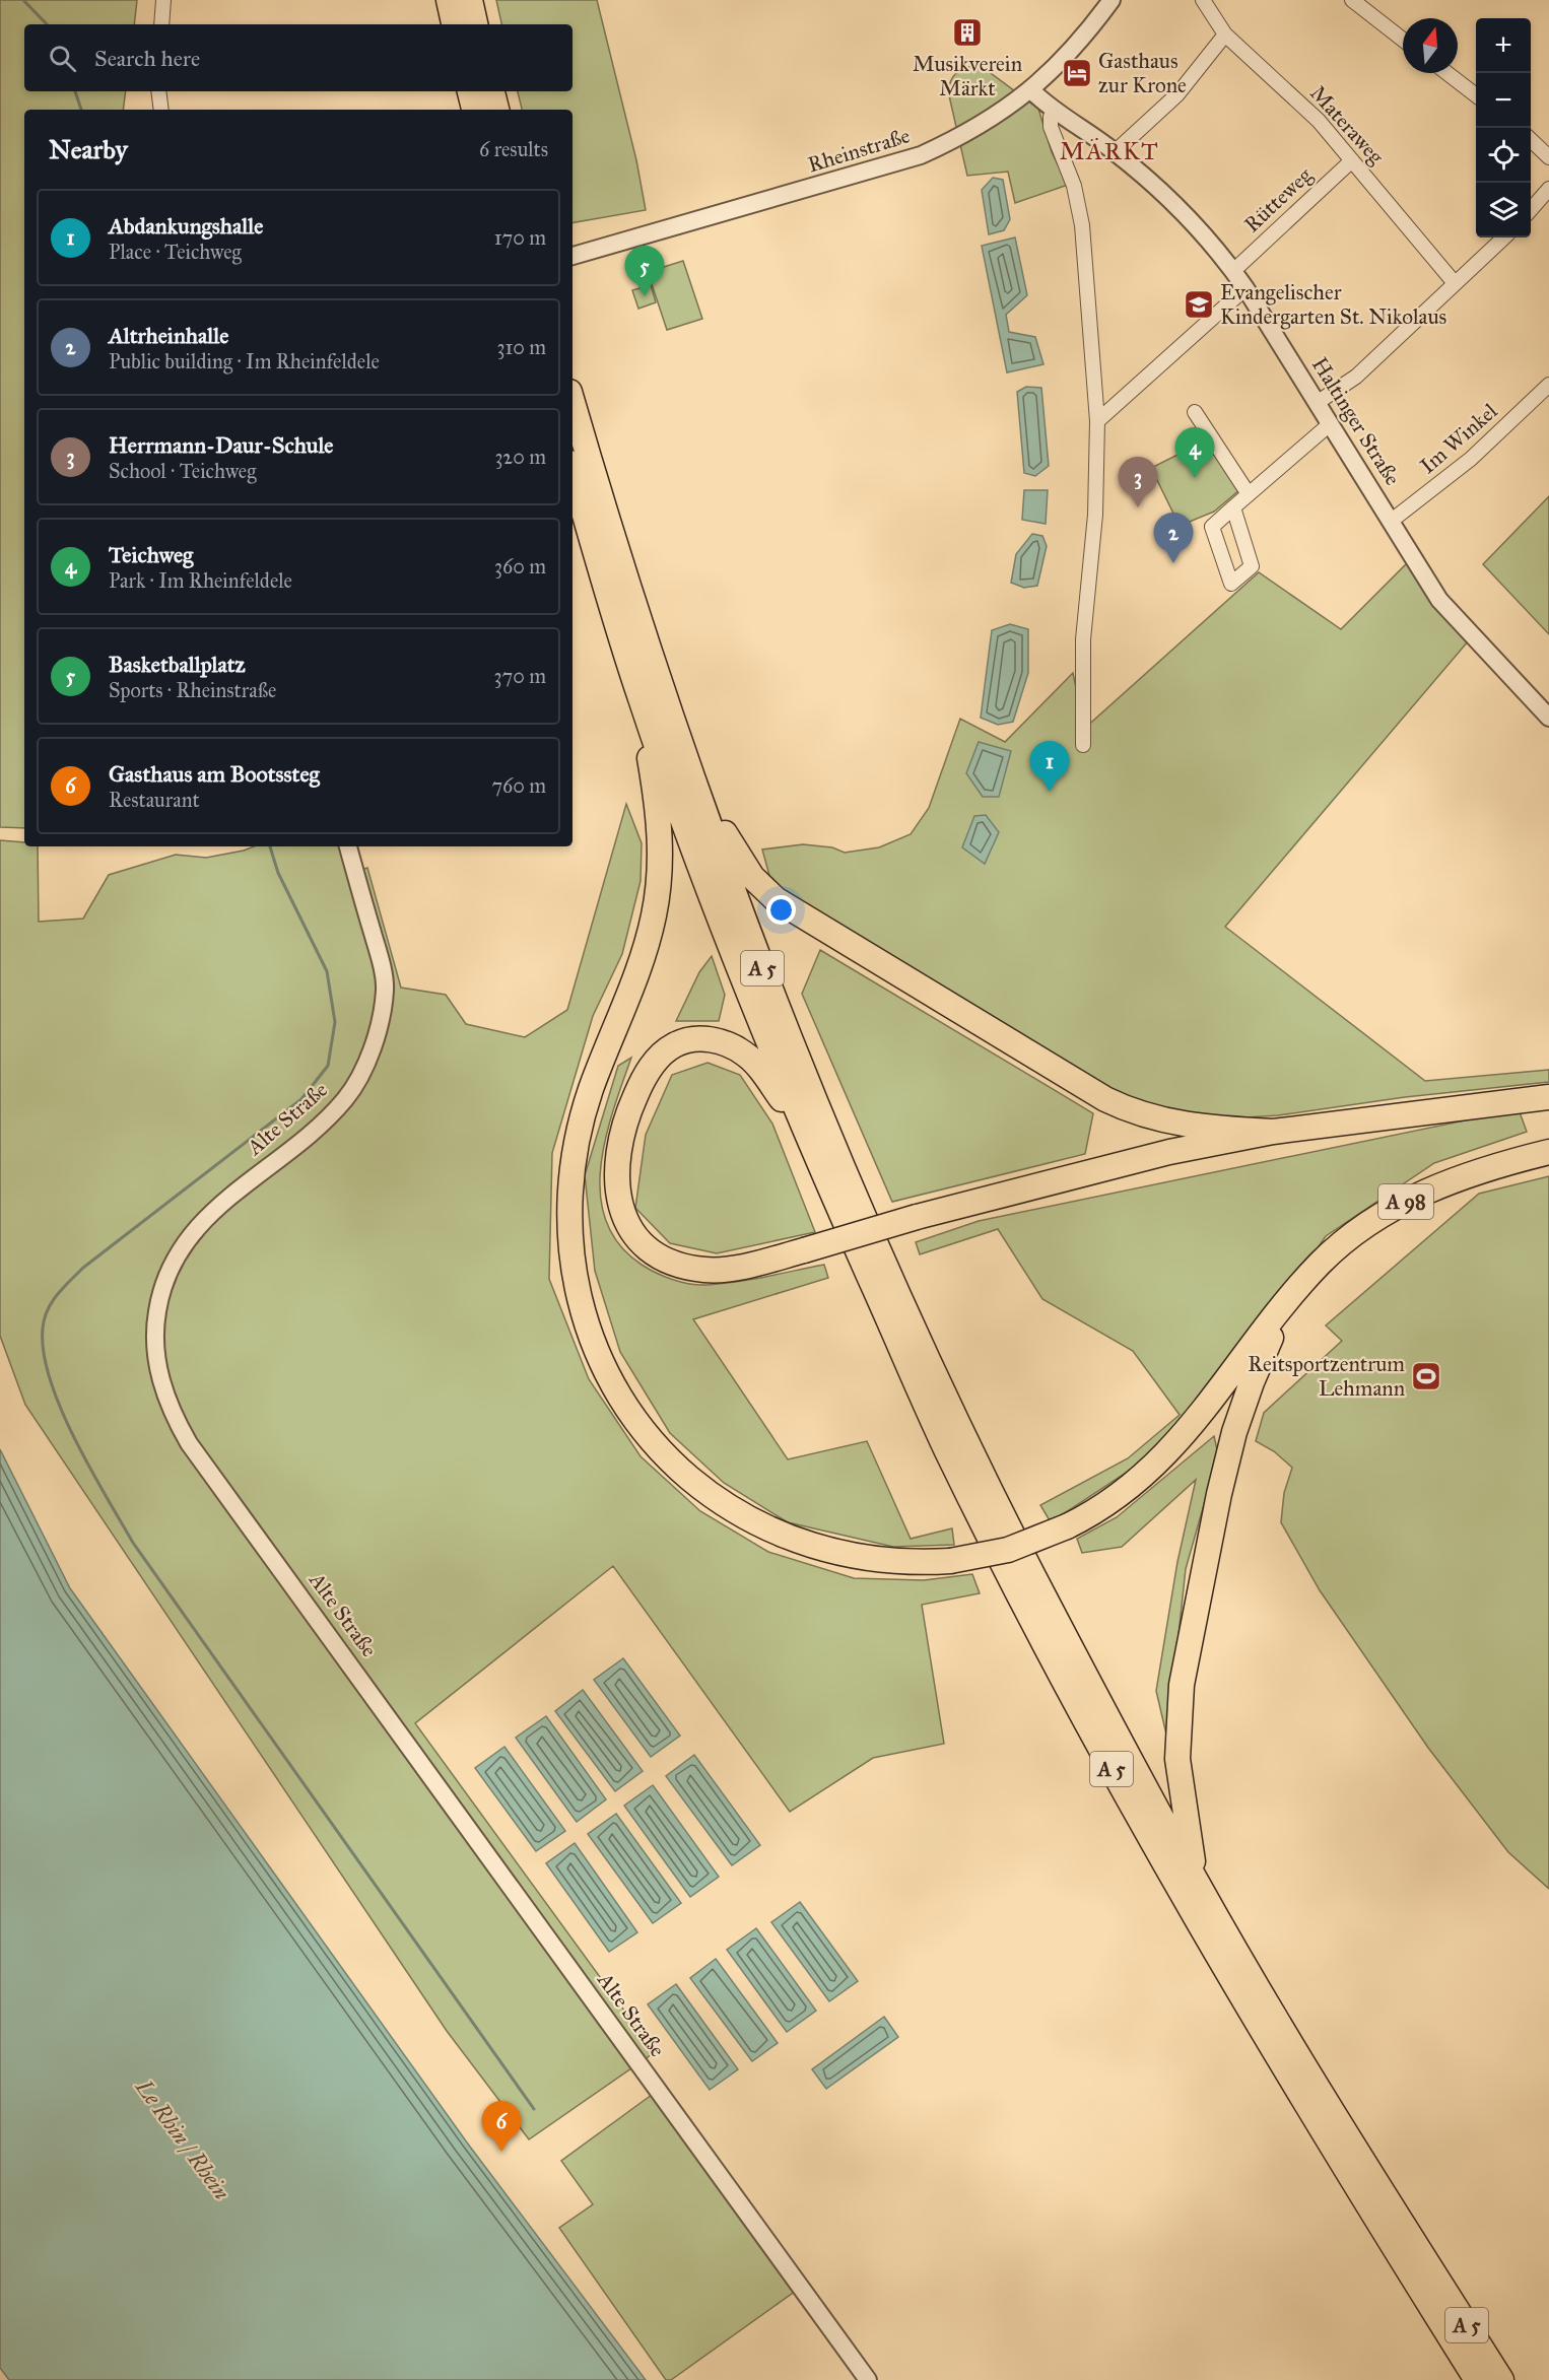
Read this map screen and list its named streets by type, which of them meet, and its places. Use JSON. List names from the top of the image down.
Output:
{
  "streets": {
    "highway": ["A 5", "A 98"],
    "street": [
      "Materaweg",
      "Rheinstraße",
      "Rütteweg",
      "Haltinger Straße",
      "Im Winkel",
      "Alte Straße"
    ]
  },
  "crossings": [
    ["Materaweg", "Rütteweg"],
    ["Rheinstraße", "Haltinger Straße"],
    ["Rütteweg", "Haltinger Straße"],
    ["Haltinger Straße", "Im Winkel"]
  ],
  "districts": ["MÄRKT"],
  "water": ["Le Rhin / Rhein"],
  "places": {
    "building": ["Musikverein Märkt"],
    "hotel": ["Gasthaus zur Krone"],
    "school or university": ["Evangelischer Kindergarten St. Nikolaus"],
    "sports": ["Reitsportzentrum Lehmann"]
  },
  "north": "top",
  "page": {
    "map_buttons": ["+", "−"],
    "search": "Search here",
    "heading": ["Nearby", "6 results"],
    "list": [
      {
        "mark": "1",
        "name": "Abdankungshalle",
        "note": "Place · Teichweg",
        "value": "170 m"
      },
      {
        "mark": "2",
        "name": "Altrheinhalle",
        "note": "Public building · Im Rheinfeldele",
        "value": "310 m"
      },
      {
        "mark": "3",
        "name": "Herrmann-Daur-Schule",
        "note": "School · Teichweg",
        "value": "320 m"
      },
      {
        "mark": "4",
        "name": "Teichweg",
        "note": "Park · Im Rheinfeldele",
        "value": "360 m"
      },
      {
        "mark": "5",
        "name": "Basketballplatz",
        "note": "Sports · Rheinstraße",
        "value": "370 m"
      },
      {
        "mark": "6",
        "name": "Gasthaus am Bootssteg",
        "note": "Restaurant",
        "value": "760 m"
      }
    ],
    "pins": [
      "5",
      "4",
      "3",
      "2",
      "1",
      "6"
    ]
  }
}
